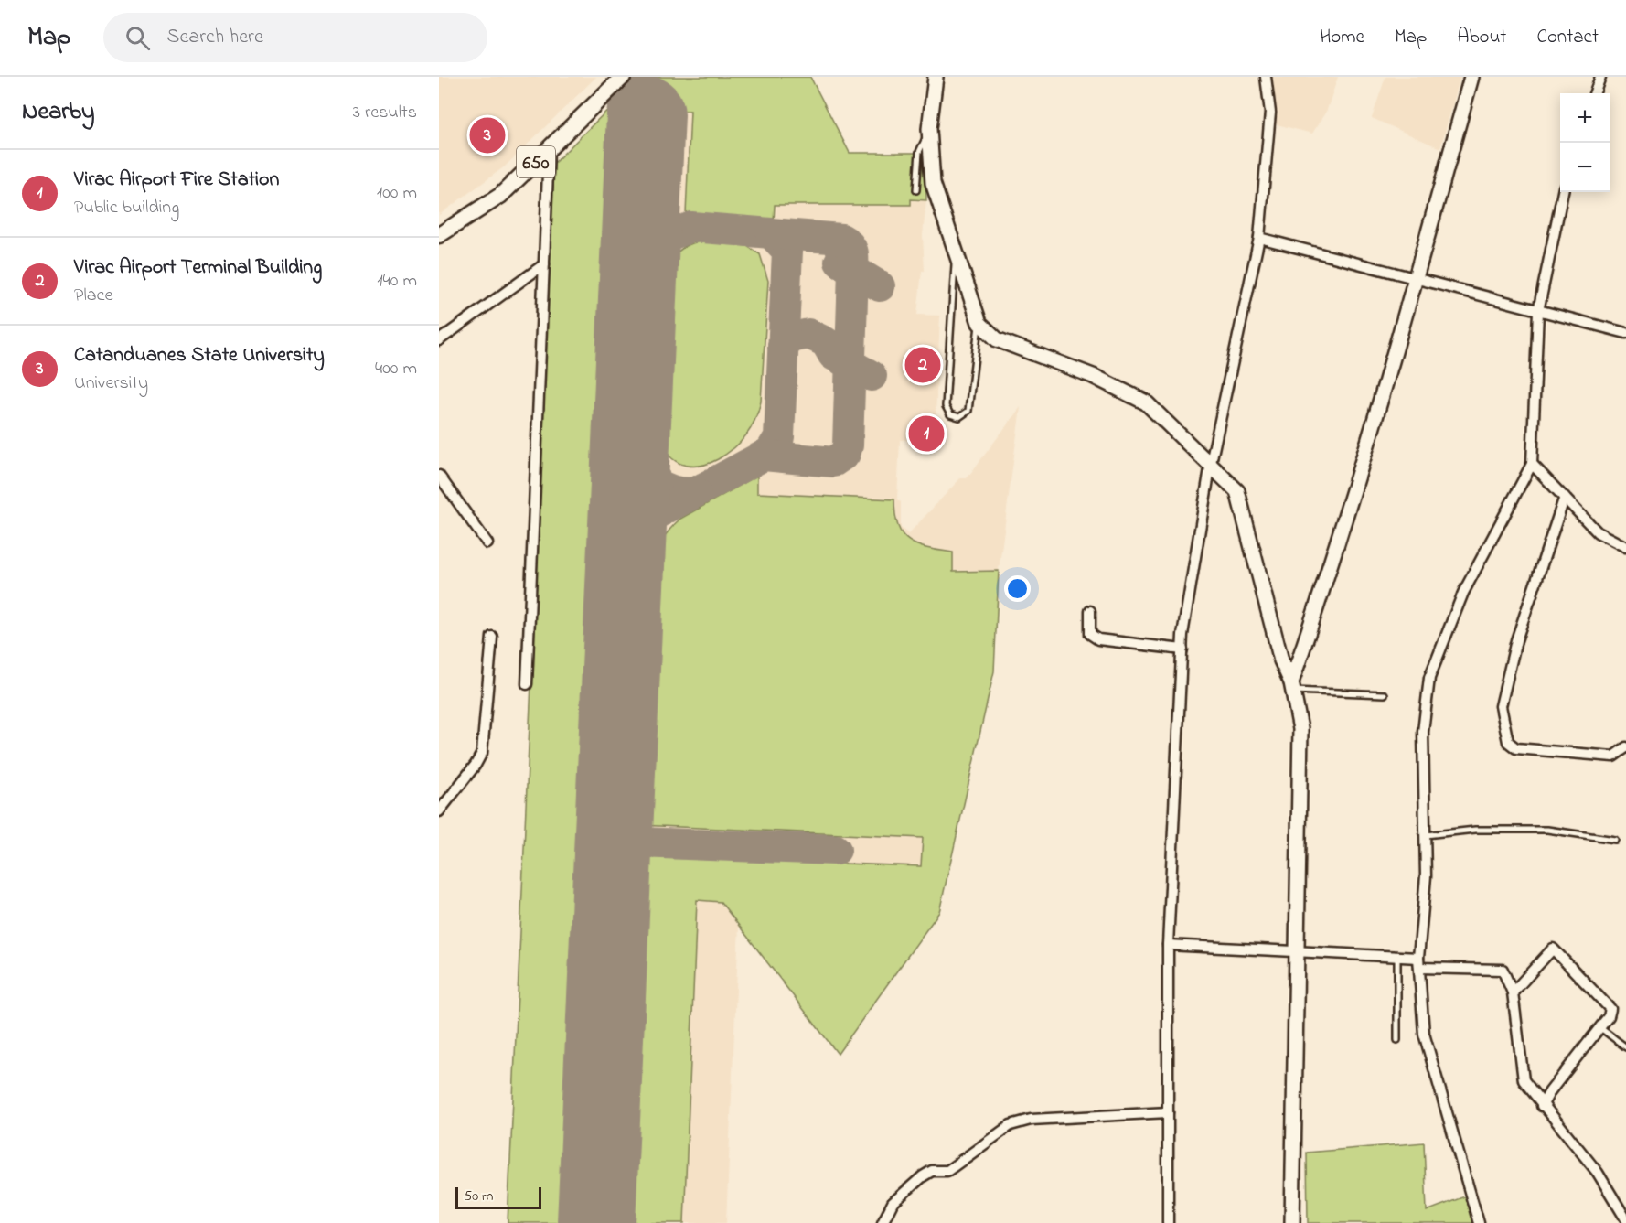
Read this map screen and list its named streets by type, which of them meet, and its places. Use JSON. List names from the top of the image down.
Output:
{
  "streets": {
    "main road": ["650"]
  },
  "scale_bar": "50 m",
  "page": {
    "header": "Map",
    "search": "Search here",
    "nav": [
      "Home",
      "Map",
      "About",
      "Contact"
    ],
    "heading": ["Nearby", "3 results"],
    "map_buttons": ["+", "−"],
    "pins": ["3", "2", "1"],
    "list": [
      {
        "mark": "1",
        "name": "Virac Airport Fire Station",
        "note": "Public building",
        "value": "100 m"
      },
      {
        "mark": "2",
        "name": "Virac Airport Terminal Building",
        "note": "Place",
        "value": "140 m"
      },
      {
        "mark": "3",
        "name": "Catanduanes State University",
        "note": "University",
        "value": "400 m"
      }
    ],
    "scale": "50 m"
  }
}
